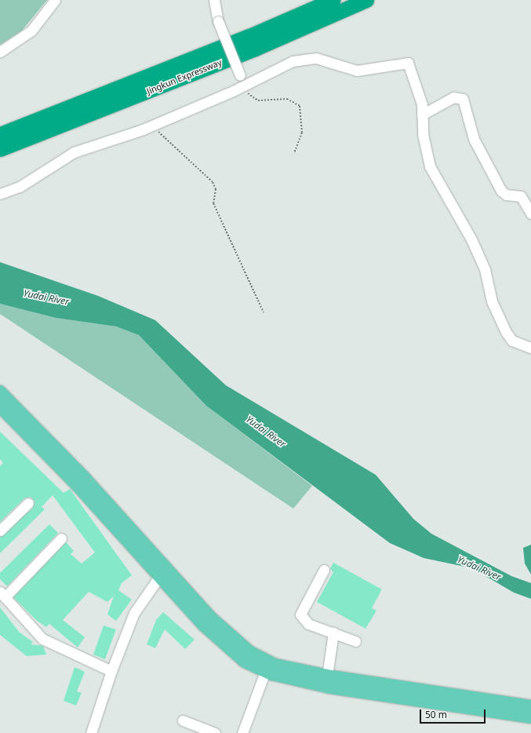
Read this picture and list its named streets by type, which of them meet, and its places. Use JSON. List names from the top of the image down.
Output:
{
  "streets": {
    "highway": ["Jingkun Expressway"]
  },
  "water": ["Yudai River"],
  "scale_bar": "50 m"
}
